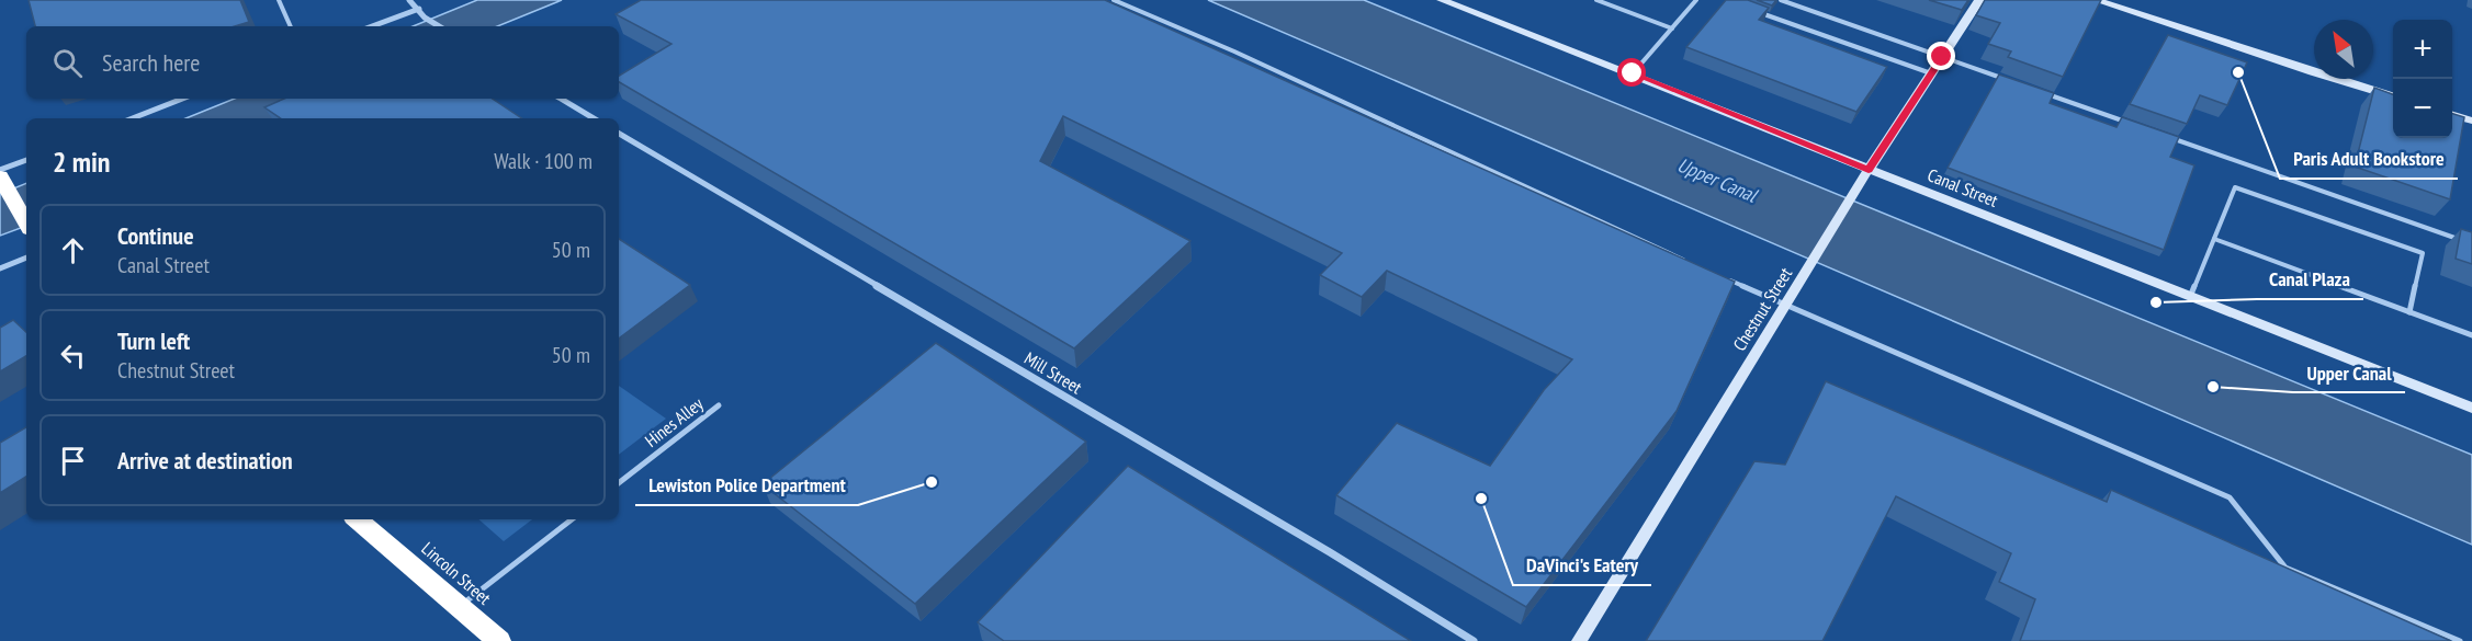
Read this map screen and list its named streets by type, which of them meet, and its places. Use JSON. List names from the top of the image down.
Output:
{
  "streets": {
    "highway": ["Lincoln Street"],
    "main road": ["Canal Street", "Chestnut Street"],
    "street": ["Mill Street"],
    "lane": ["Hines Alley"]
  },
  "crossings": [
    ["Canal Street", "Chestnut Street"]
  ],
  "water": ["Upper Canal"],
  "places": [
    "Paris Adult Bookstore",
    "Canal Plaza",
    "Upper Canal",
    "Lewiston Police Department",
    "DaVinci's Eatery"
  ],
  "north": "top left",
  "page": {
    "map_buttons": ["+", "−"],
    "search": "Search here",
    "heading": ["2 min", "Walk · 100 m"],
    "list": [
      ["Continue", "Canal Street", "50 m"],
      ["Turn left", "Chestnut Street", "50 m"],
      "Arrive at destination"
    ]
  }
}
